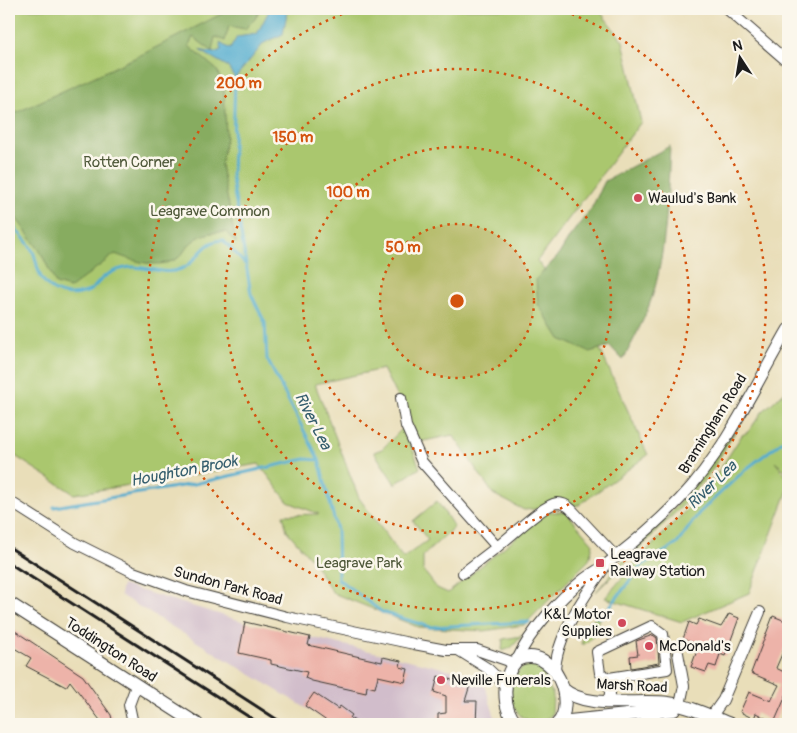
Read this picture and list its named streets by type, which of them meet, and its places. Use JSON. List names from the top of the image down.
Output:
{
  "streets": {
    "main road": ["Toddington Road", "Marsh Road"],
    "street": ["Bramingham Road", "Sundon Park Road"]
  },
  "crossings": [
    ["Bramingham Road", "Sundon Park Road"]
  ],
  "water": ["River Lea", "Houghton Brook"],
  "parks": ["Rotten Corner", "Leagrave Common", "Leagrave Park"],
  "places": {
    "other": [
      "Waulud's Bank",
      "K&L Motor Supplies",
      "McDonald's",
      "Neville Funerals"
    ],
    "transit": ["Leagrave Railway Station"]
  },
  "north": "top",
  "rings": [
    "200 m",
    "150 m",
    "100 m",
    "50 m"
  ]
}
